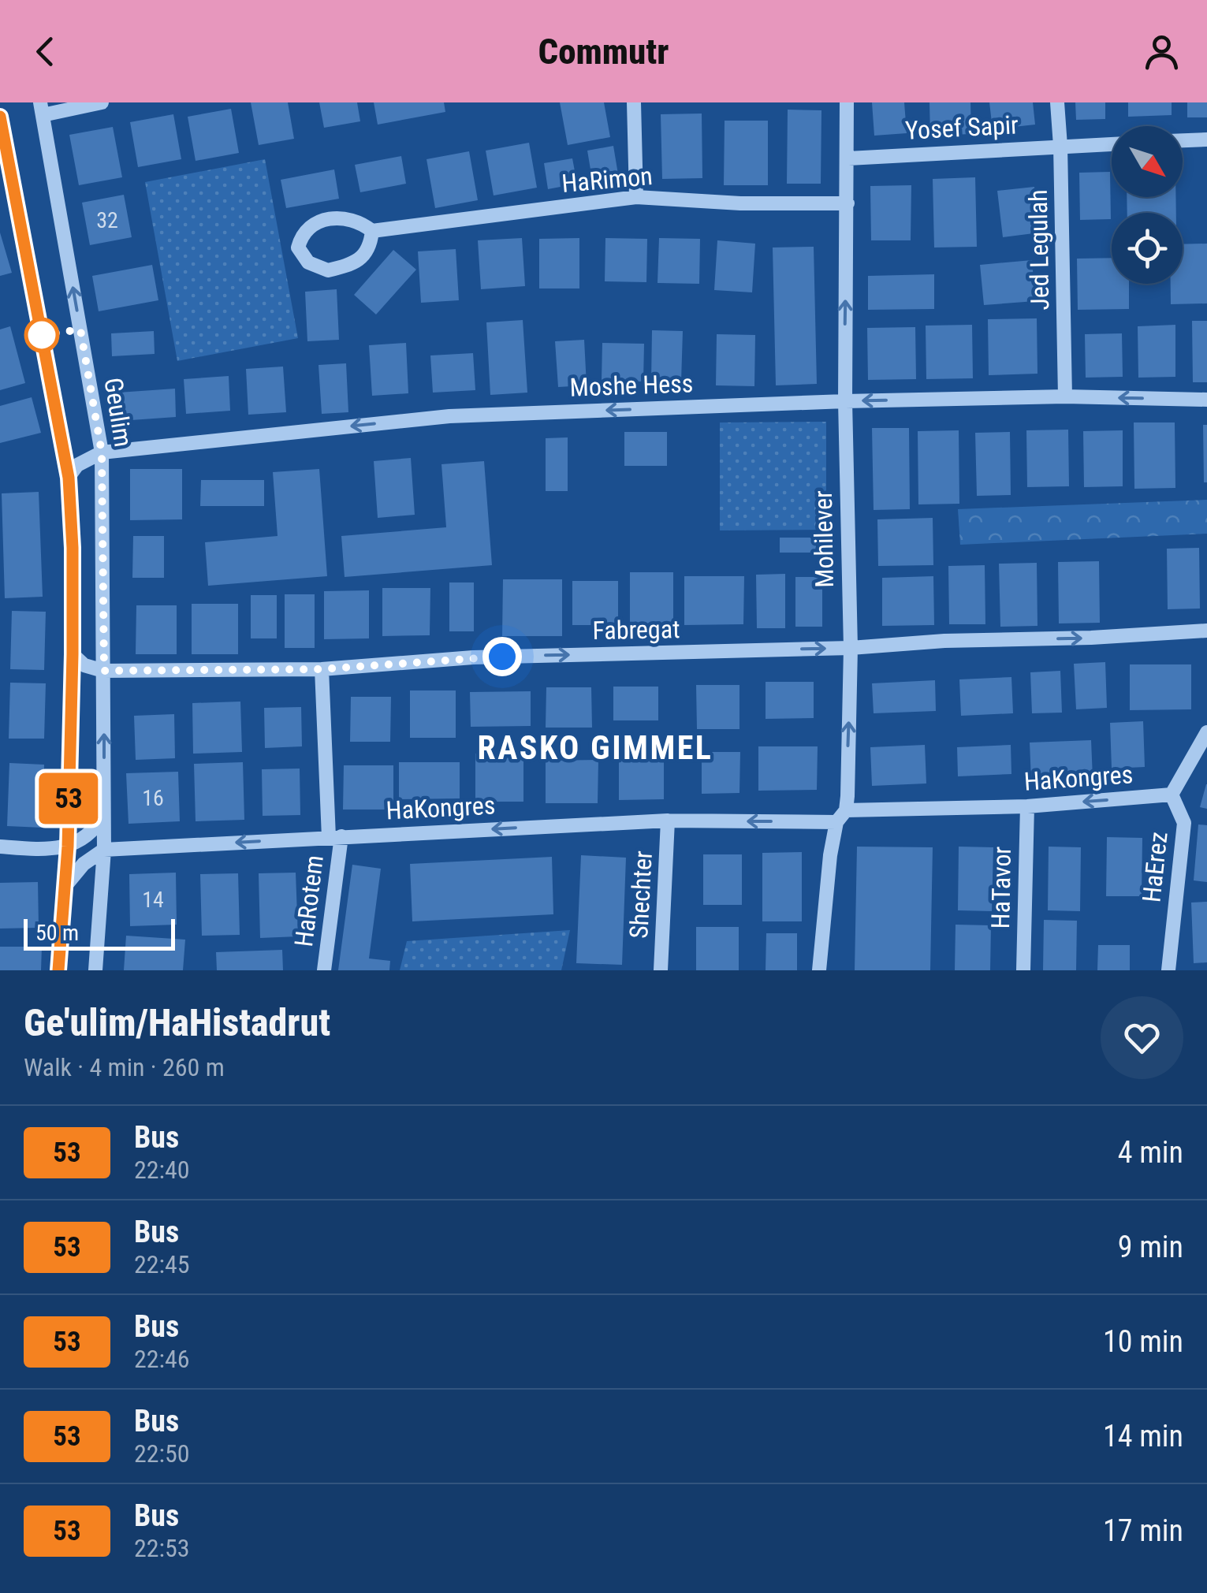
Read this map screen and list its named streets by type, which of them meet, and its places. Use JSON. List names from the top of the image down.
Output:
{
  "streets": {
    "street": [
      "Yosef Sapir",
      "HaRimon",
      "Jed Legulah",
      "Moshe Hess",
      "Geulim",
      "Mohilever",
      "Fabregat",
      "HaKongres",
      "HaErez",
      "HaTavor",
      "Shechter",
      "HaRotem"
    ]
  },
  "crossings": [
    ["Yosef Sapir", "Jed Legulah"],
    ["Yosef Sapir", "Mohilever"],
    ["HaRimon", "Mohilever"],
    ["Jed Legulah", "Moshe Hess"],
    ["Moshe Hess", "Geulim"],
    ["Moshe Hess", "Mohilever"],
    ["Geulim", "Fabregat"],
    ["Geulim", "HaKongres"],
    ["Mohilever", "Fabregat"],
    ["Mohilever", "HaKongres"],
    ["Fabregat", "HaRotem"],
    ["HaKongres", "HaErez"],
    ["HaKongres", "HaTavor"],
    ["HaKongres", "Shechter"],
    ["HaKongres", "HaRotem"]
  ],
  "one_way": [
    "Moshe Hess",
    "Mohilever",
    "Fabregat",
    "HaKongres"
  ],
  "districts": ["RASKO GIMMEL"],
  "lines": ["bus line 53"],
  "house_numbers": ["32", "16", "14"],
  "scale_bar": "50 m",
  "north": "bottom right",
  "page": {
    "header": "Commutr",
    "on_map": "53",
    "scale": "50 m",
    "heading": ["Ge'ulim/HaHistadrut", "Walk · 4 min · 260 m"],
    "list": [
      {
        "mark": "53",
        "name": "Bus",
        "note": "22:40",
        "value": "4 min"
      },
      {
        "mark": "53",
        "name": "Bus",
        "note": "22:45",
        "value": "9 min"
      },
      {
        "mark": "53",
        "name": "Bus",
        "note": "22:46",
        "value": "10 min"
      },
      {
        "mark": "53",
        "name": "Bus",
        "note": "22:50",
        "value": "14 min"
      },
      {
        "mark": "53",
        "name": "Bus",
        "note": "22:53",
        "value": "17 min"
      }
    ]
  }
}
